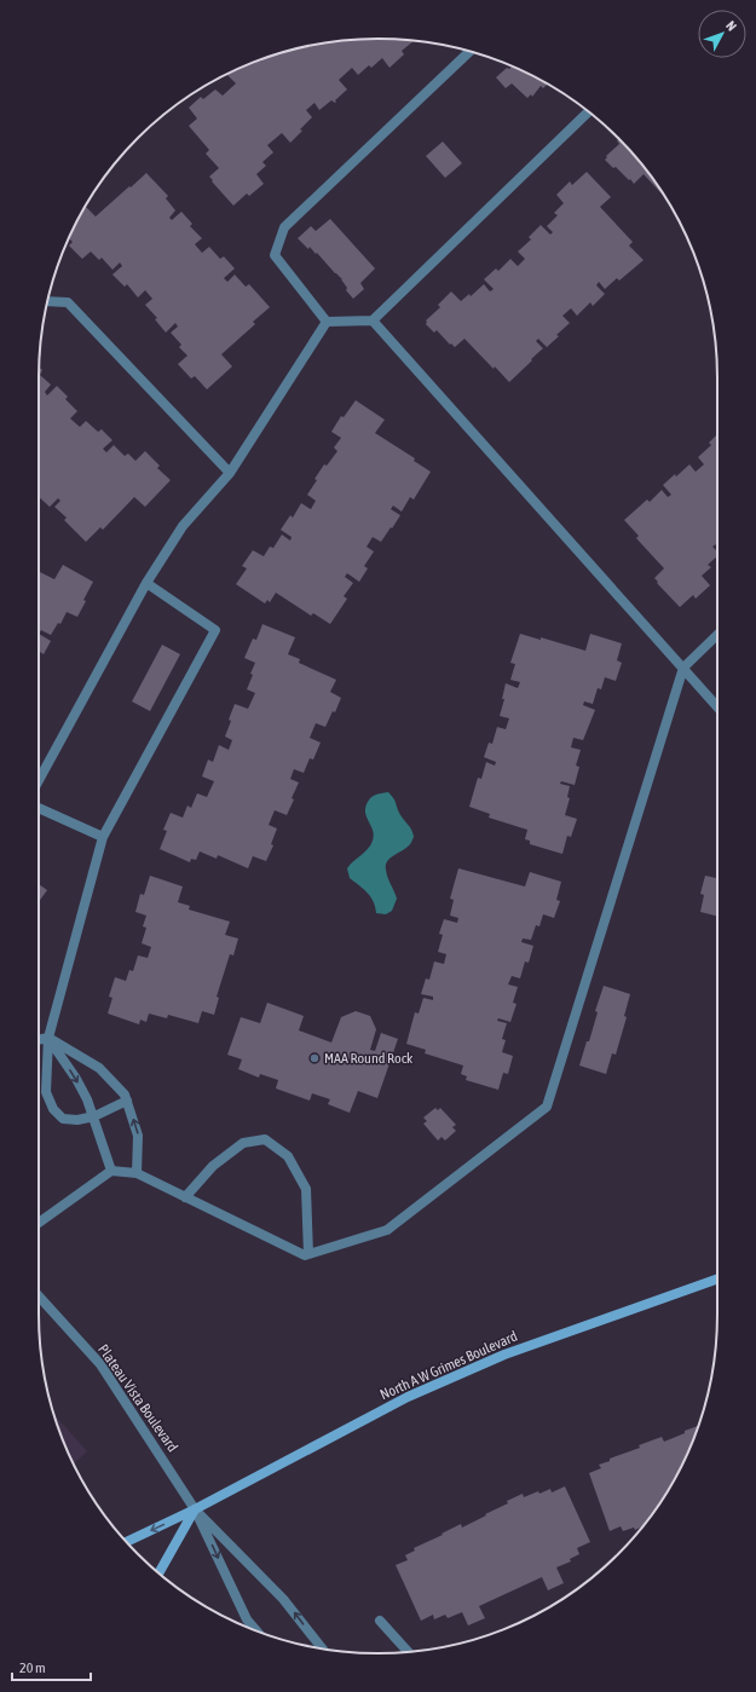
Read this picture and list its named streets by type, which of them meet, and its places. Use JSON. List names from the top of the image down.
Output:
{
  "streets": {
    "main road": ["North A W Grimes Boulevard"],
    "street": ["Plateau Vista Boulevard"]
  },
  "crossings": [
    ["North A W Grimes Boulevard", "Plateau Vista Boulevard"]
  ],
  "places": ["MAA Round Rock"],
  "scale_bar": "20 m",
  "north": "top right"
}
